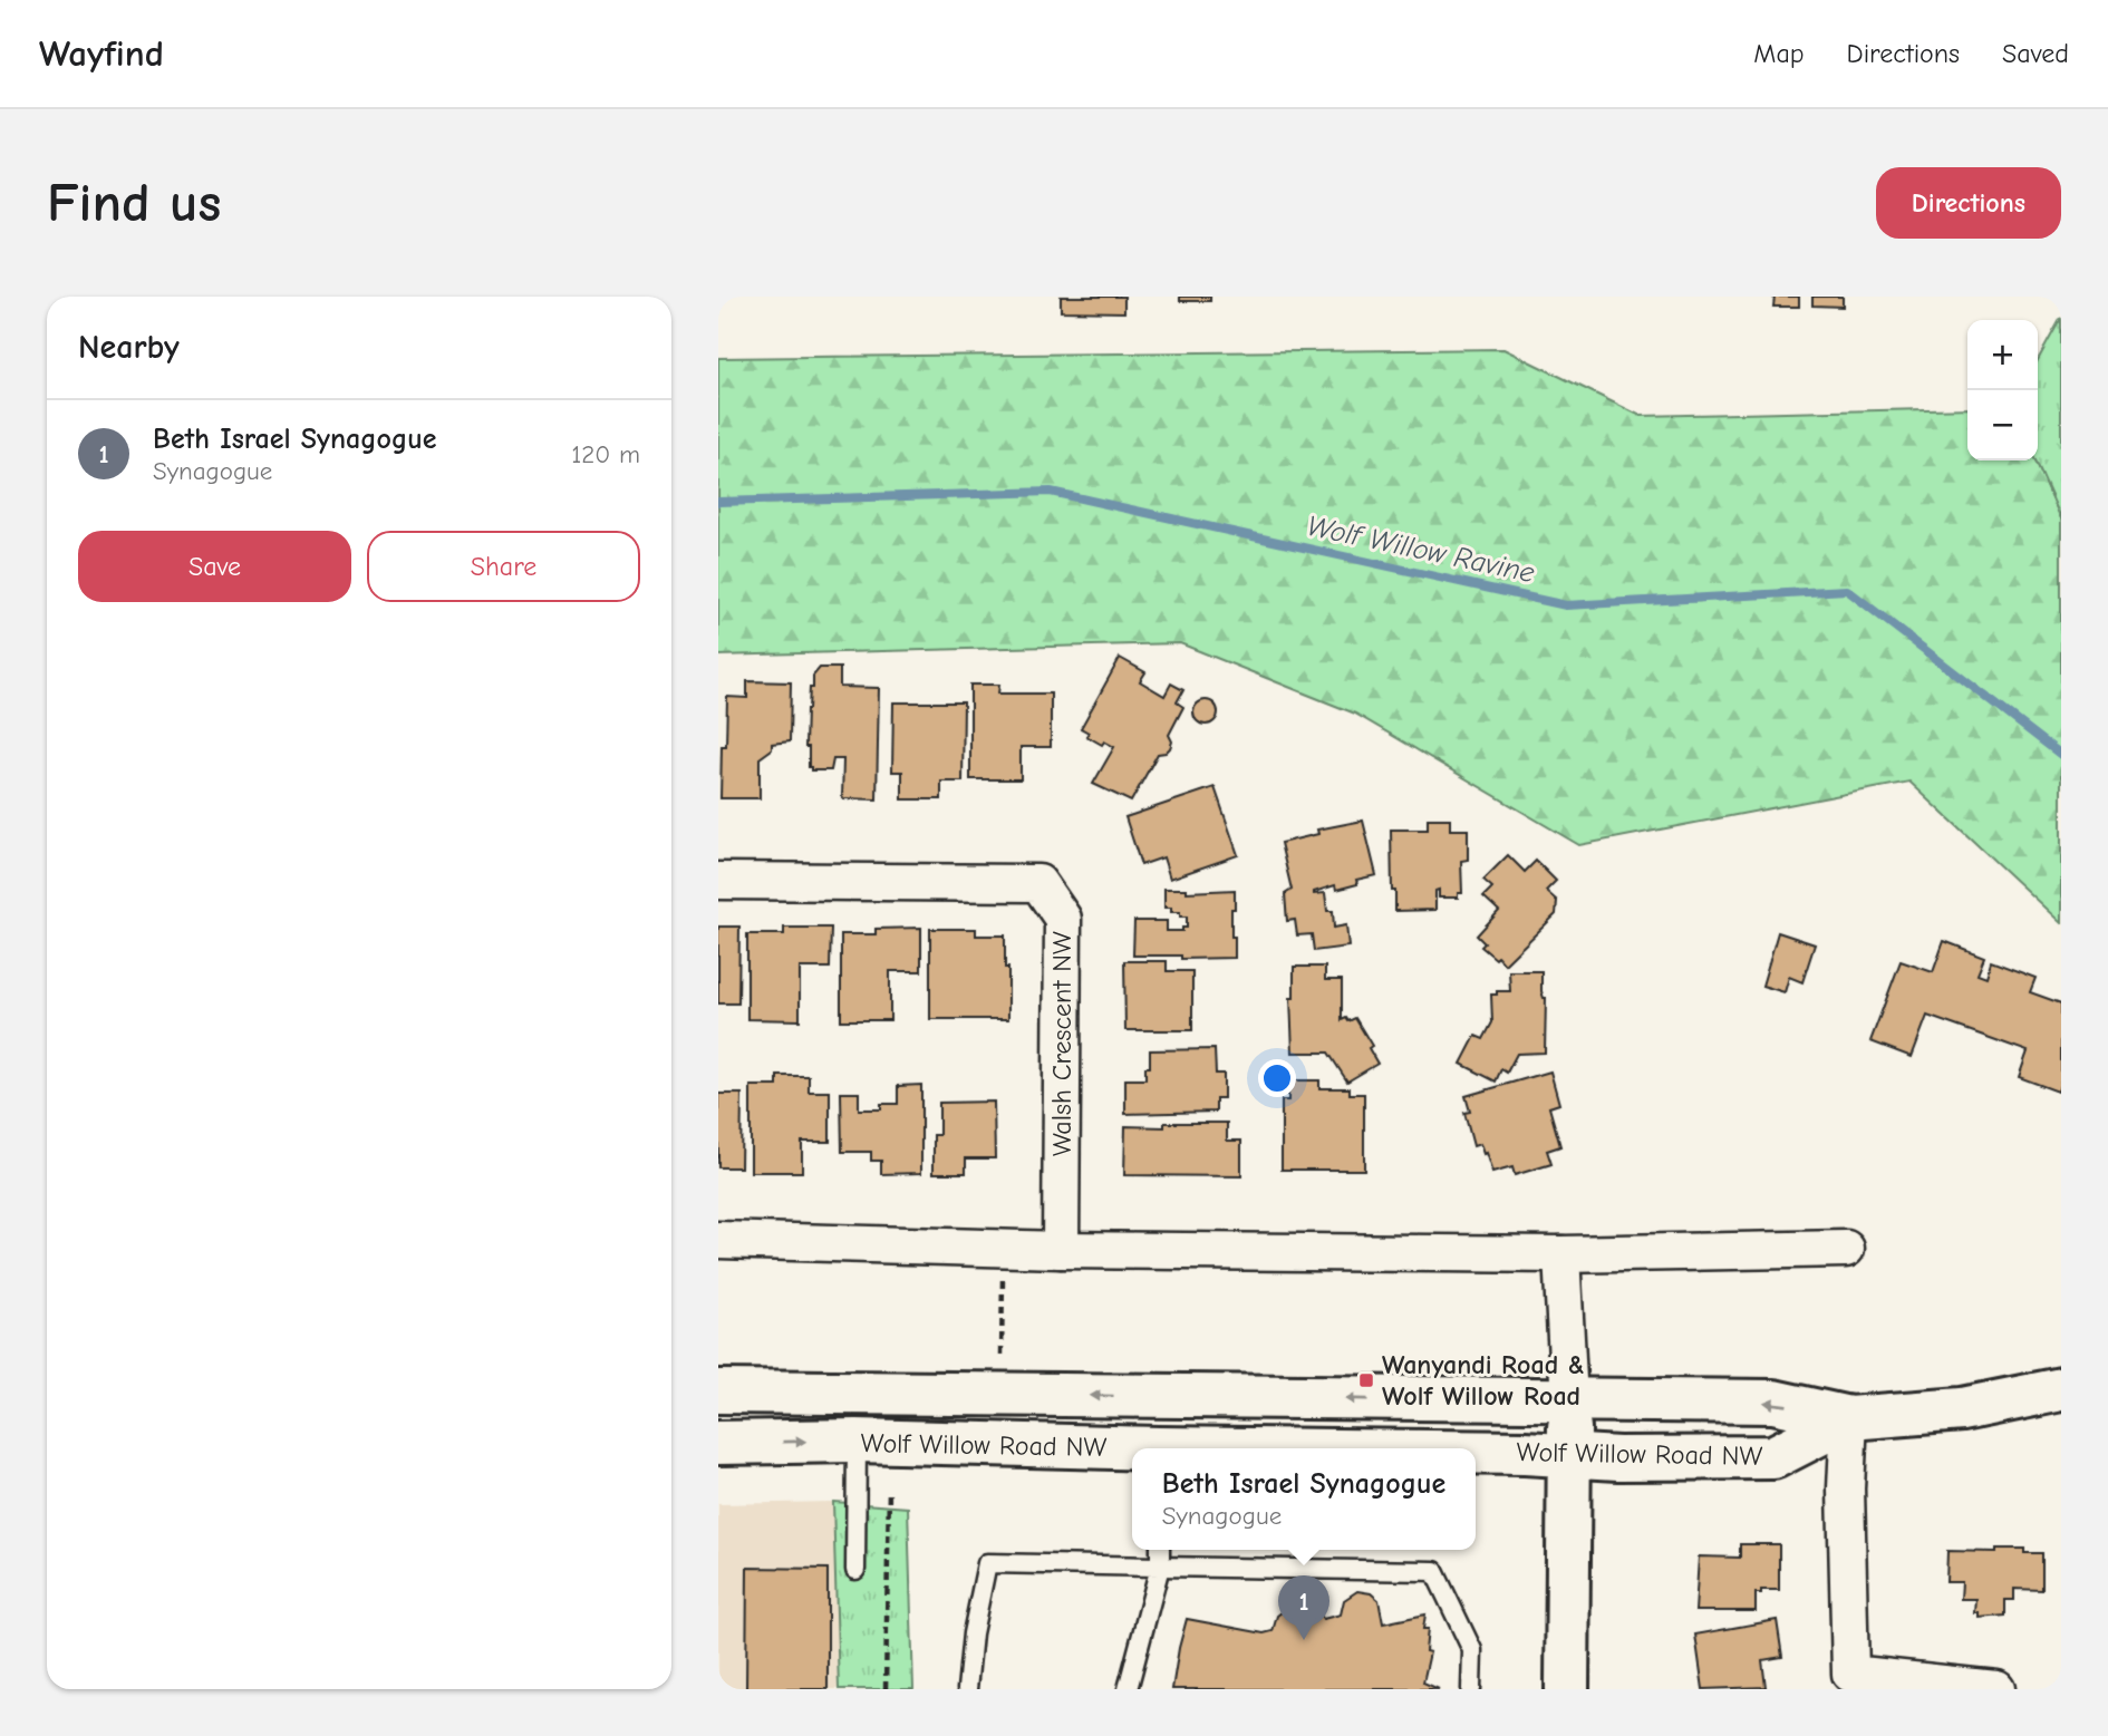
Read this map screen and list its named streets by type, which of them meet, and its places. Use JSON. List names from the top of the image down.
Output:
{
  "streets": {
    "street": ["Walsh Crescent NW", "Wolf Willow Road NW"]
  },
  "water": ["Wolf Willow Ravine"],
  "places": {
    "transit": ["Wanyandi Road & Wolf Willow Road"]
  },
  "page": {
    "header": "Wayfind",
    "nav": ["Map", "Directions", "Saved"],
    "buttons": [
      "Directions",
      ["Save", "Share"]
    ],
    "title": "Find us",
    "heading": "Nearby",
    "map_buttons": ["+", "−"],
    "list": [
      {
        "mark": "1",
        "name": "Beth Israel Synagogue",
        "note": "Synagogue",
        "value": "120 m"
      }
    ],
    "popup": ["Beth Israel Synagogue", "Synagogue"],
    "pins": "1"
  }
}
